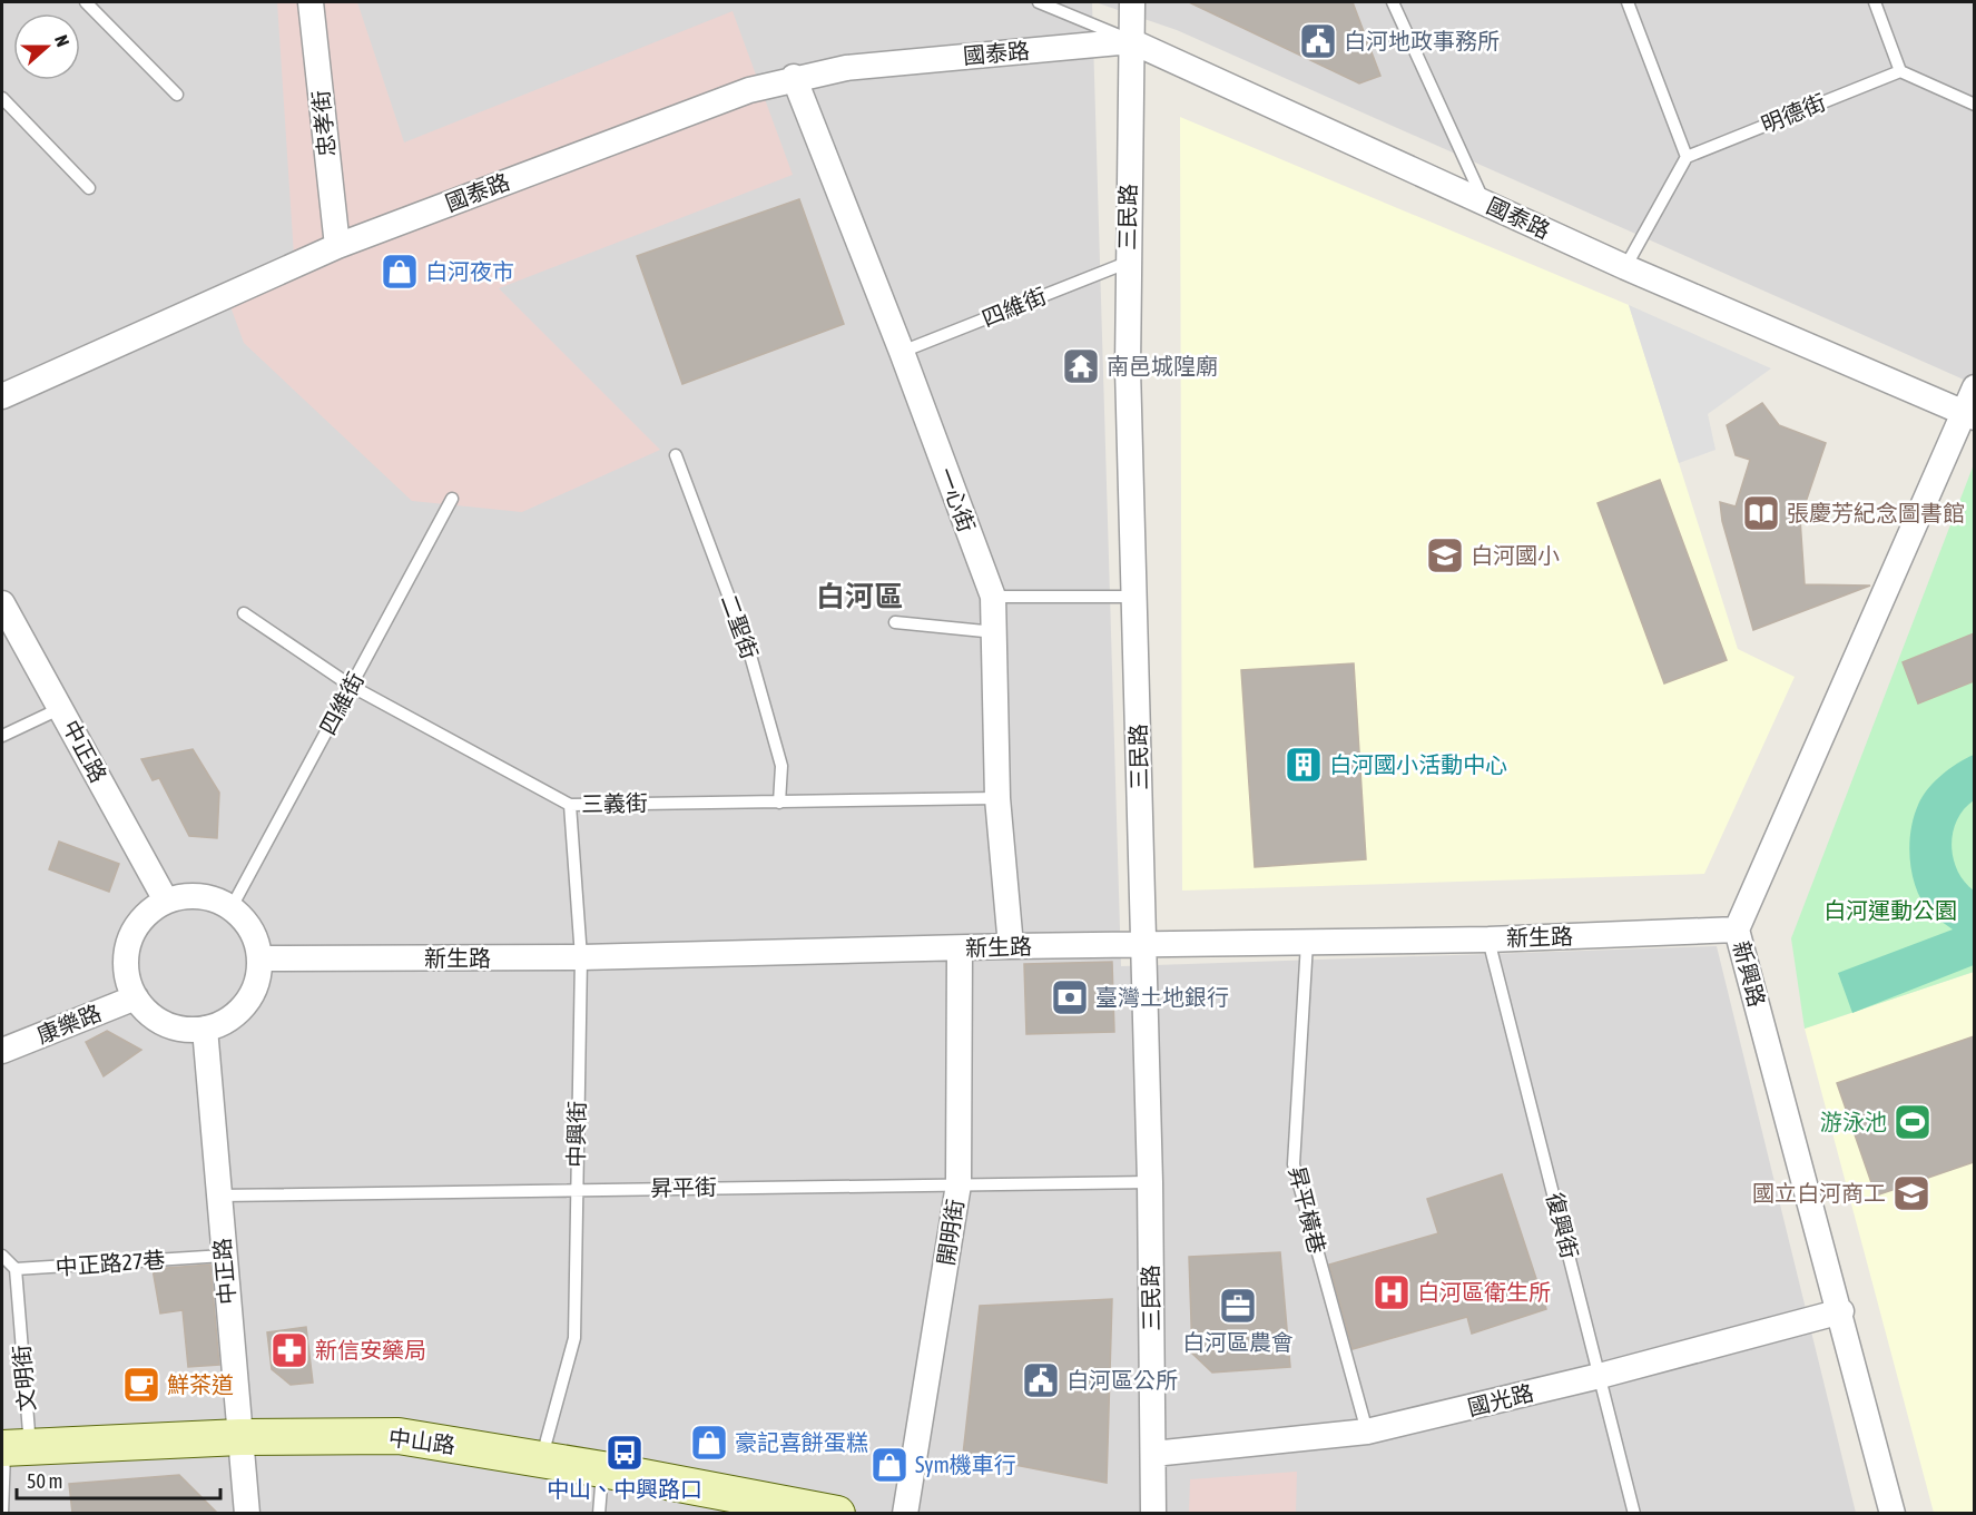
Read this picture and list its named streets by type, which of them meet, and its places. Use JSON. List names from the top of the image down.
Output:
{
  "streets": {
    "street": [
      "國泰路",
      "忠孝街",
      "三民路",
      "一心街",
      "中正路",
      "新生路",
      "新興路",
      "康樂路",
      "開明街",
      "國光路",
      "中山路"
    ],
    "lane": [
      "明德街",
      "四維街",
      "二聖街",
      "三義街",
      "中興街",
      "昇平街",
      "昇平橫巷",
      "復興街",
      "中正路27巷",
      "文明街"
    ]
  },
  "crossings": [
    ["國泰路", "忠孝街"],
    ["國泰路", "三民路"],
    ["國泰路", "一心街"],
    ["國泰路", "新興路"],
    ["三民路", "四維街"],
    ["三民路", "新生路"],
    ["三民路", "昇平街"],
    ["三民路", "國光路"],
    ["四維街", "一心街"],
    ["四維街", "中正路"],
    ["四維街", "三義街"],
    ["四維街", "新生路"],
    ["四維街", "康樂路"],
    ["一心街", "三義街"],
    ["一心街", "新生路"],
    ["二聖街", "三義街"],
    ["中正路", "新生路"],
    ["中正路", "康樂路"],
    ["中正路", "昇平街"],
    ["中正路", "中正路27巷"],
    ["中正路", "中山路"],
    ["三義街", "中興街"],
    ["新生路", "新興路"],
    ["新生路", "康樂路"],
    ["新生路", "中興街"],
    ["新生路", "昇平橫巷"],
    ["新生路", "復興街"],
    ["新生路", "開明街"],
    ["新興路", "國光路"],
    ["中興街", "昇平街"],
    ["中興街", "中山路"],
    ["昇平街", "開明街"],
    ["昇平橫巷", "國光路"],
    ["復興街", "國光路"],
    ["中正路27巷", "文明街"],
    ["文明街", "中山路"]
  ],
  "districts": ["白河區"],
  "parks": ["白河運動公園"],
  "places": {
    "public building": ["白河地政事務所", "白河區公所"],
    "shop": ["白河夜市", "豪記喜餅蛋糕", "Sym機車行"],
    "temple": ["南邑城隍廟"],
    "library": ["張慶芳紀念圖書館"],
    "school or university": ["白河國小", "國立白河商工"],
    "building": ["白河國小活動中心"],
    "bank": ["臺灣土地銀行"],
    "sports": ["游泳池"],
    "hospital": ["白河區衛生所"],
    "office": ["白河區農會"],
    "pharmacy": ["新信安藥局"],
    "cafe": ["鮮茶道"],
    "bus stop": ["中山、中興路口"]
  },
  "scale_bar": "50 m",
  "north": "right"
}
